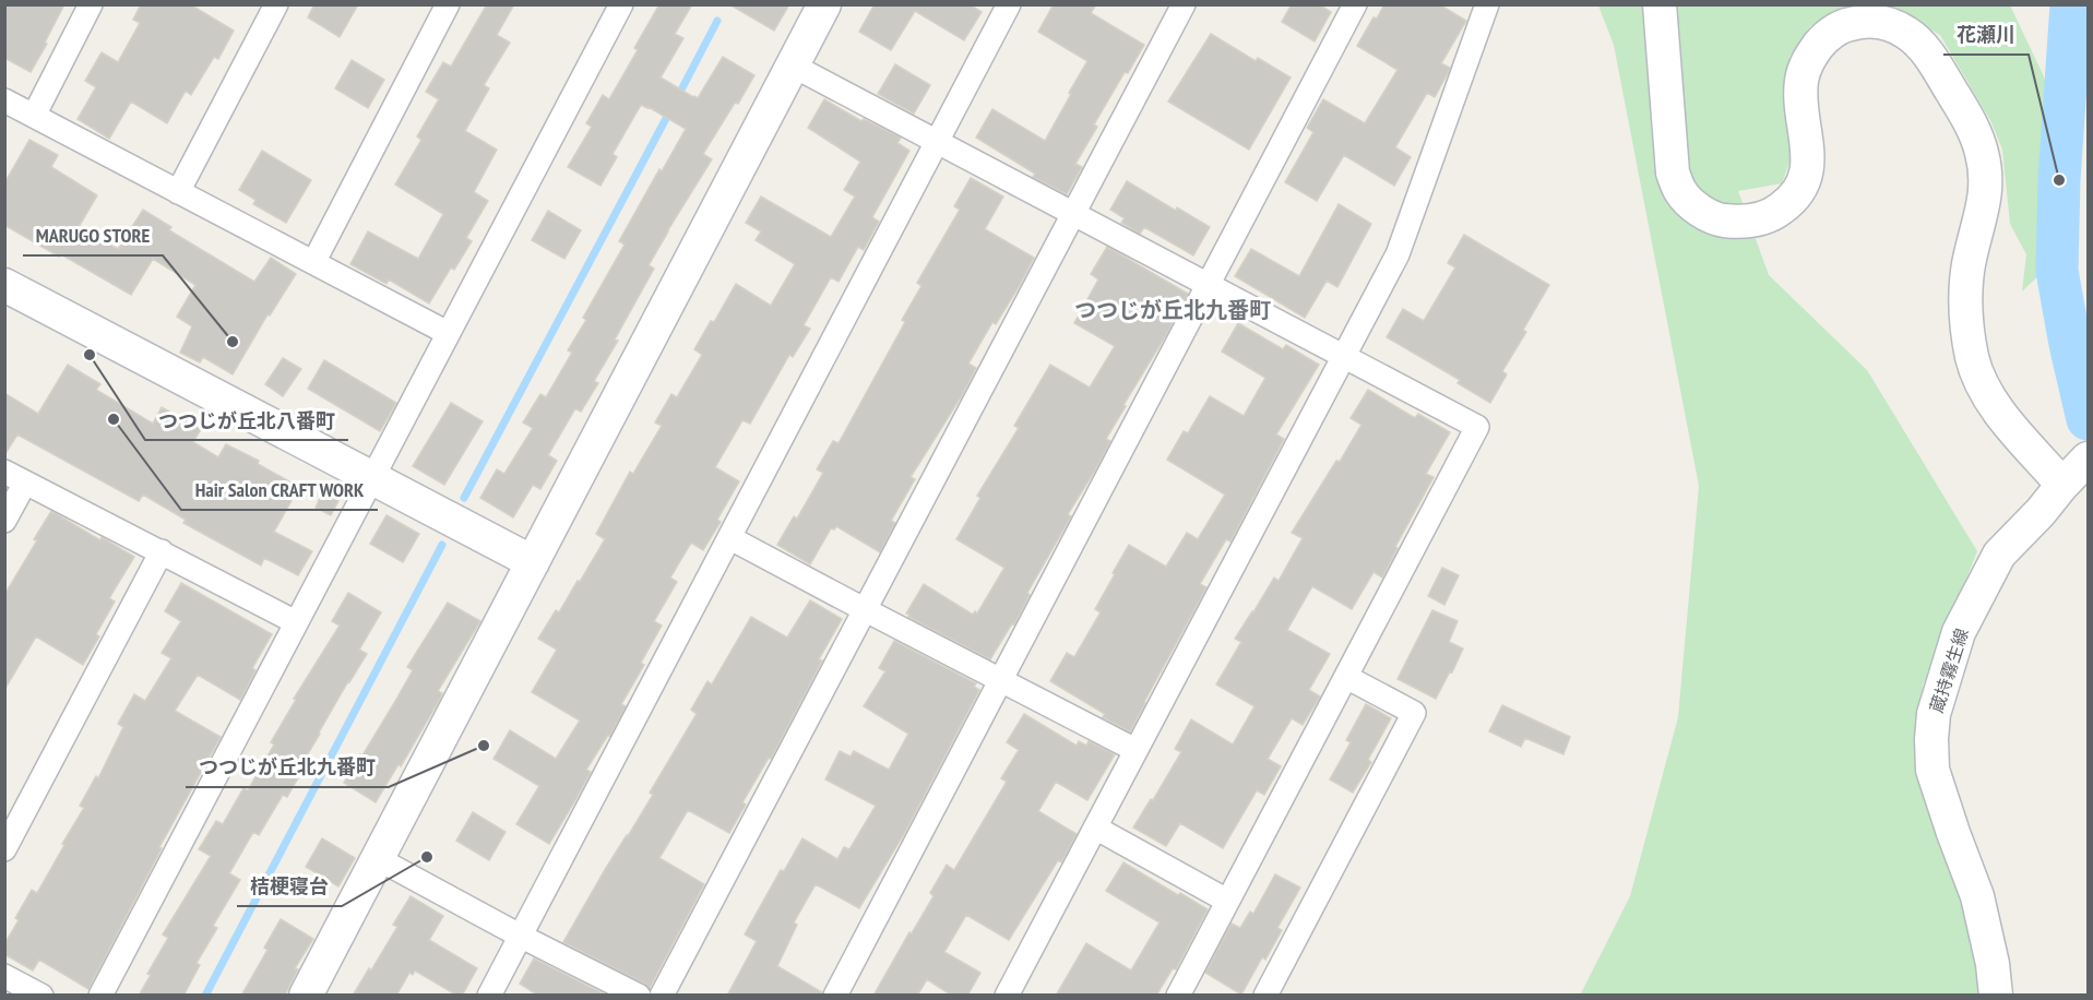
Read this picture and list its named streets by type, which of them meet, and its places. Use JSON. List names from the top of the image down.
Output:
{
  "streets": {
    "street": ["蔵持霧生線"]
  },
  "districts": ["つつじが丘北九番町"],
  "places": [
    "花瀬川",
    "MARUGO STORE",
    "つつじが丘北八番町",
    "Hair Salon CRAFT WORK",
    "つつじが丘北九番町",
    "桔梗寝台"
  ]
}
